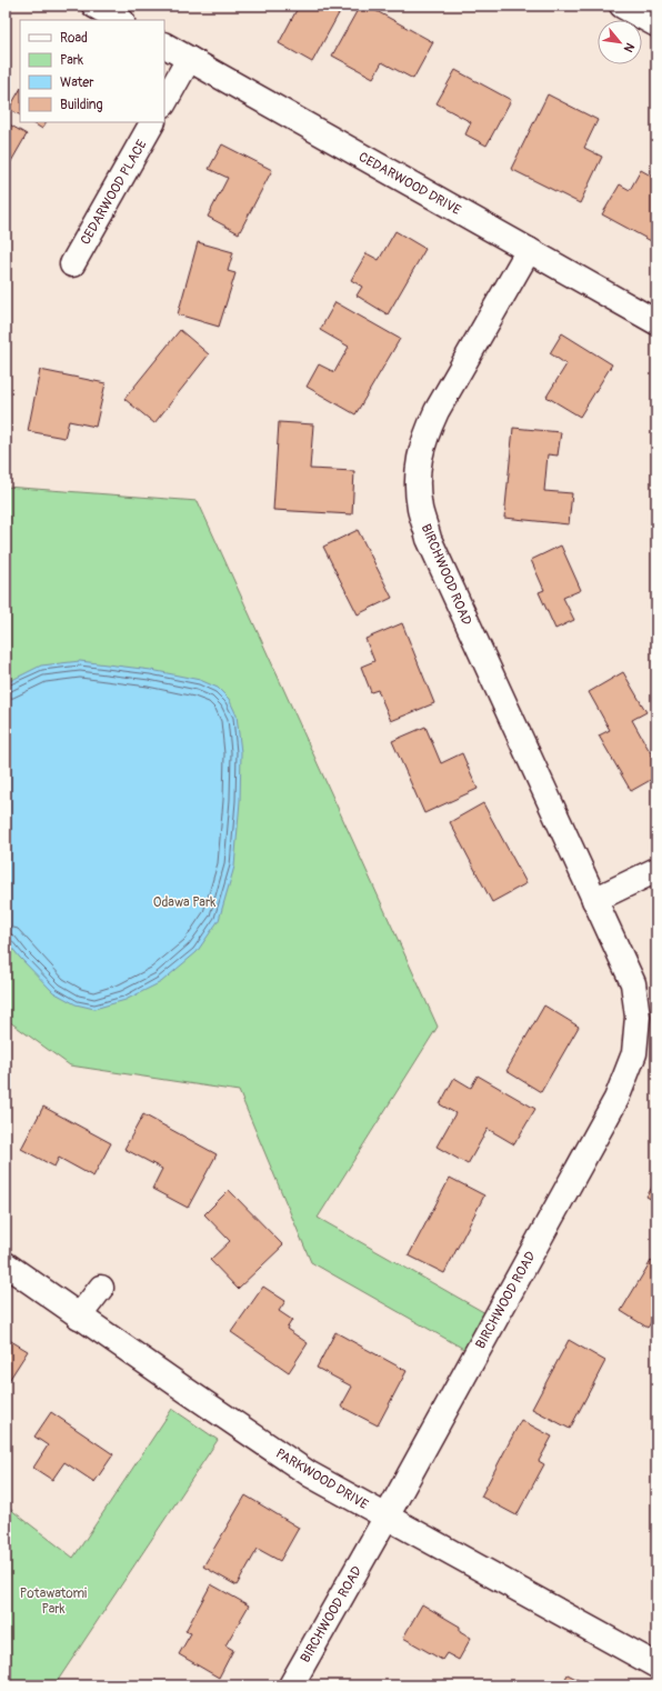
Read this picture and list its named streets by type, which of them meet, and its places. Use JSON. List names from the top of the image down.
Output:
{
  "streets": {
    "street": [
      "CEDARWOOD DRIVE",
      "CEDARWOOD PLACE",
      "BIRCHWOOD ROAD",
      "PARKWOOD DRIVE"
    ]
  },
  "crossings": [
    ["CEDARWOOD DRIVE", "BIRCHWOOD ROAD"],
    ["BIRCHWOOD ROAD", "PARKWOOD DRIVE"]
  ],
  "parks": ["Odawa Park", "Potawatomi Park"],
  "legend": [
    "Road",
    "Park",
    "Water",
    "Building"
  ],
  "north": "bottom right"
}
